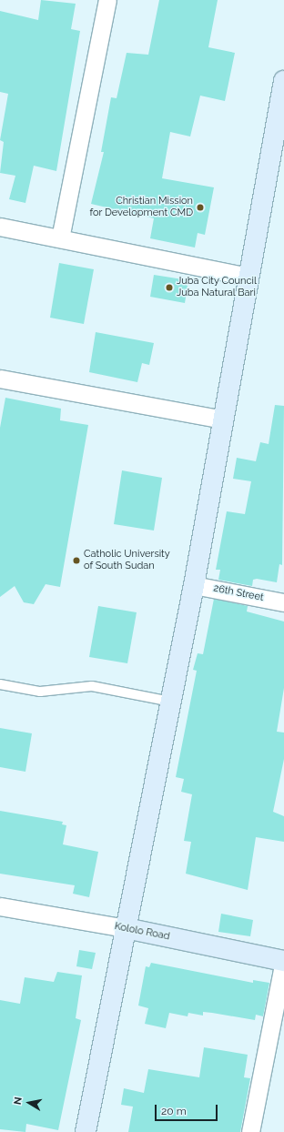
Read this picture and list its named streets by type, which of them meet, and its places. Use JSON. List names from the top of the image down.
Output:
{
  "streets": {
    "street": ["26th Street", "Kololo Road"]
  },
  "places": ["Christian Mission for Development CMD", "Juba City Council Juba Natural Bari", "Catholic University of South Sudan"],
  "scale_bar": "20 m",
  "north": "left"
}
